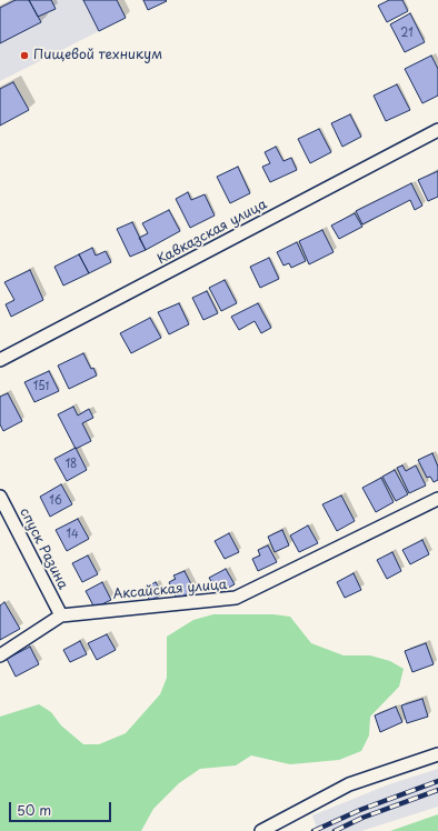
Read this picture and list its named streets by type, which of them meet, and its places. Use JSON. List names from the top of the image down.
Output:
{
  "streets": {
    "street": ["Кавказская улица", "спуск Разина", "Аксайская улица"]
  },
  "crossings": [
    ["спуск Разина", "Аксайская улица"]
  ],
  "places": ["Пищевой техникум"],
  "house_numbers": [
    "21",
    "151",
    "18",
    "16",
    "14"
  ],
  "scale_bar": "50 m"
}
